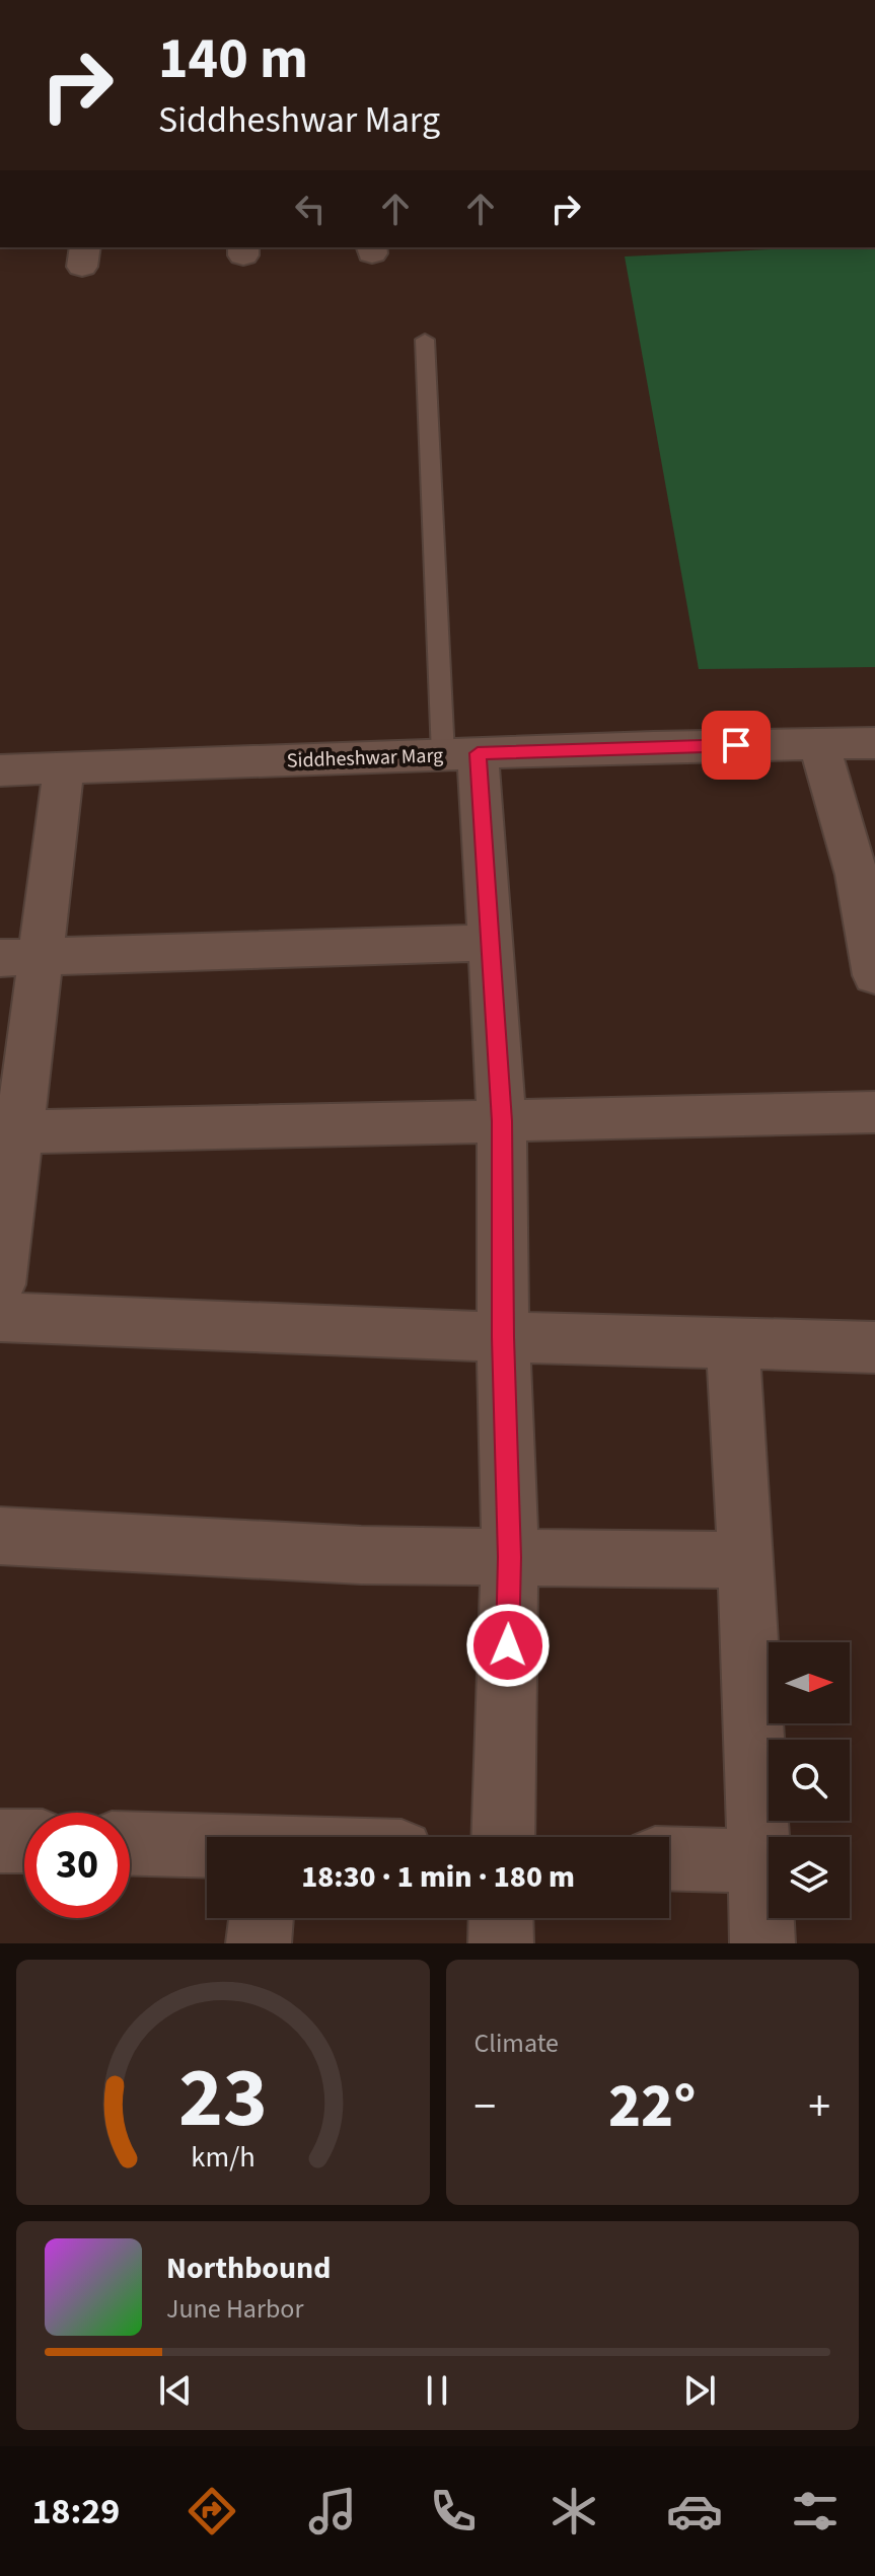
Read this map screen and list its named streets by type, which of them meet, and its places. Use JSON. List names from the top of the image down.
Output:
{
  "streets": {
    "street": ["Siddheshwar Marg"]
  },
  "north": "right",
  "page": {
    "turn": ["140 m", "Siddheshwar Marg"],
    "limit": "30",
    "trip": "18:30 · 1 min · 180 m",
    "tile": "Climate",
    "heat": ["−", "22°", "+"],
    "song": ["Northbound", "June Harbor"],
    "tabs": "18:29",
    "gauge": ["23", "km/h"]
  }
}
